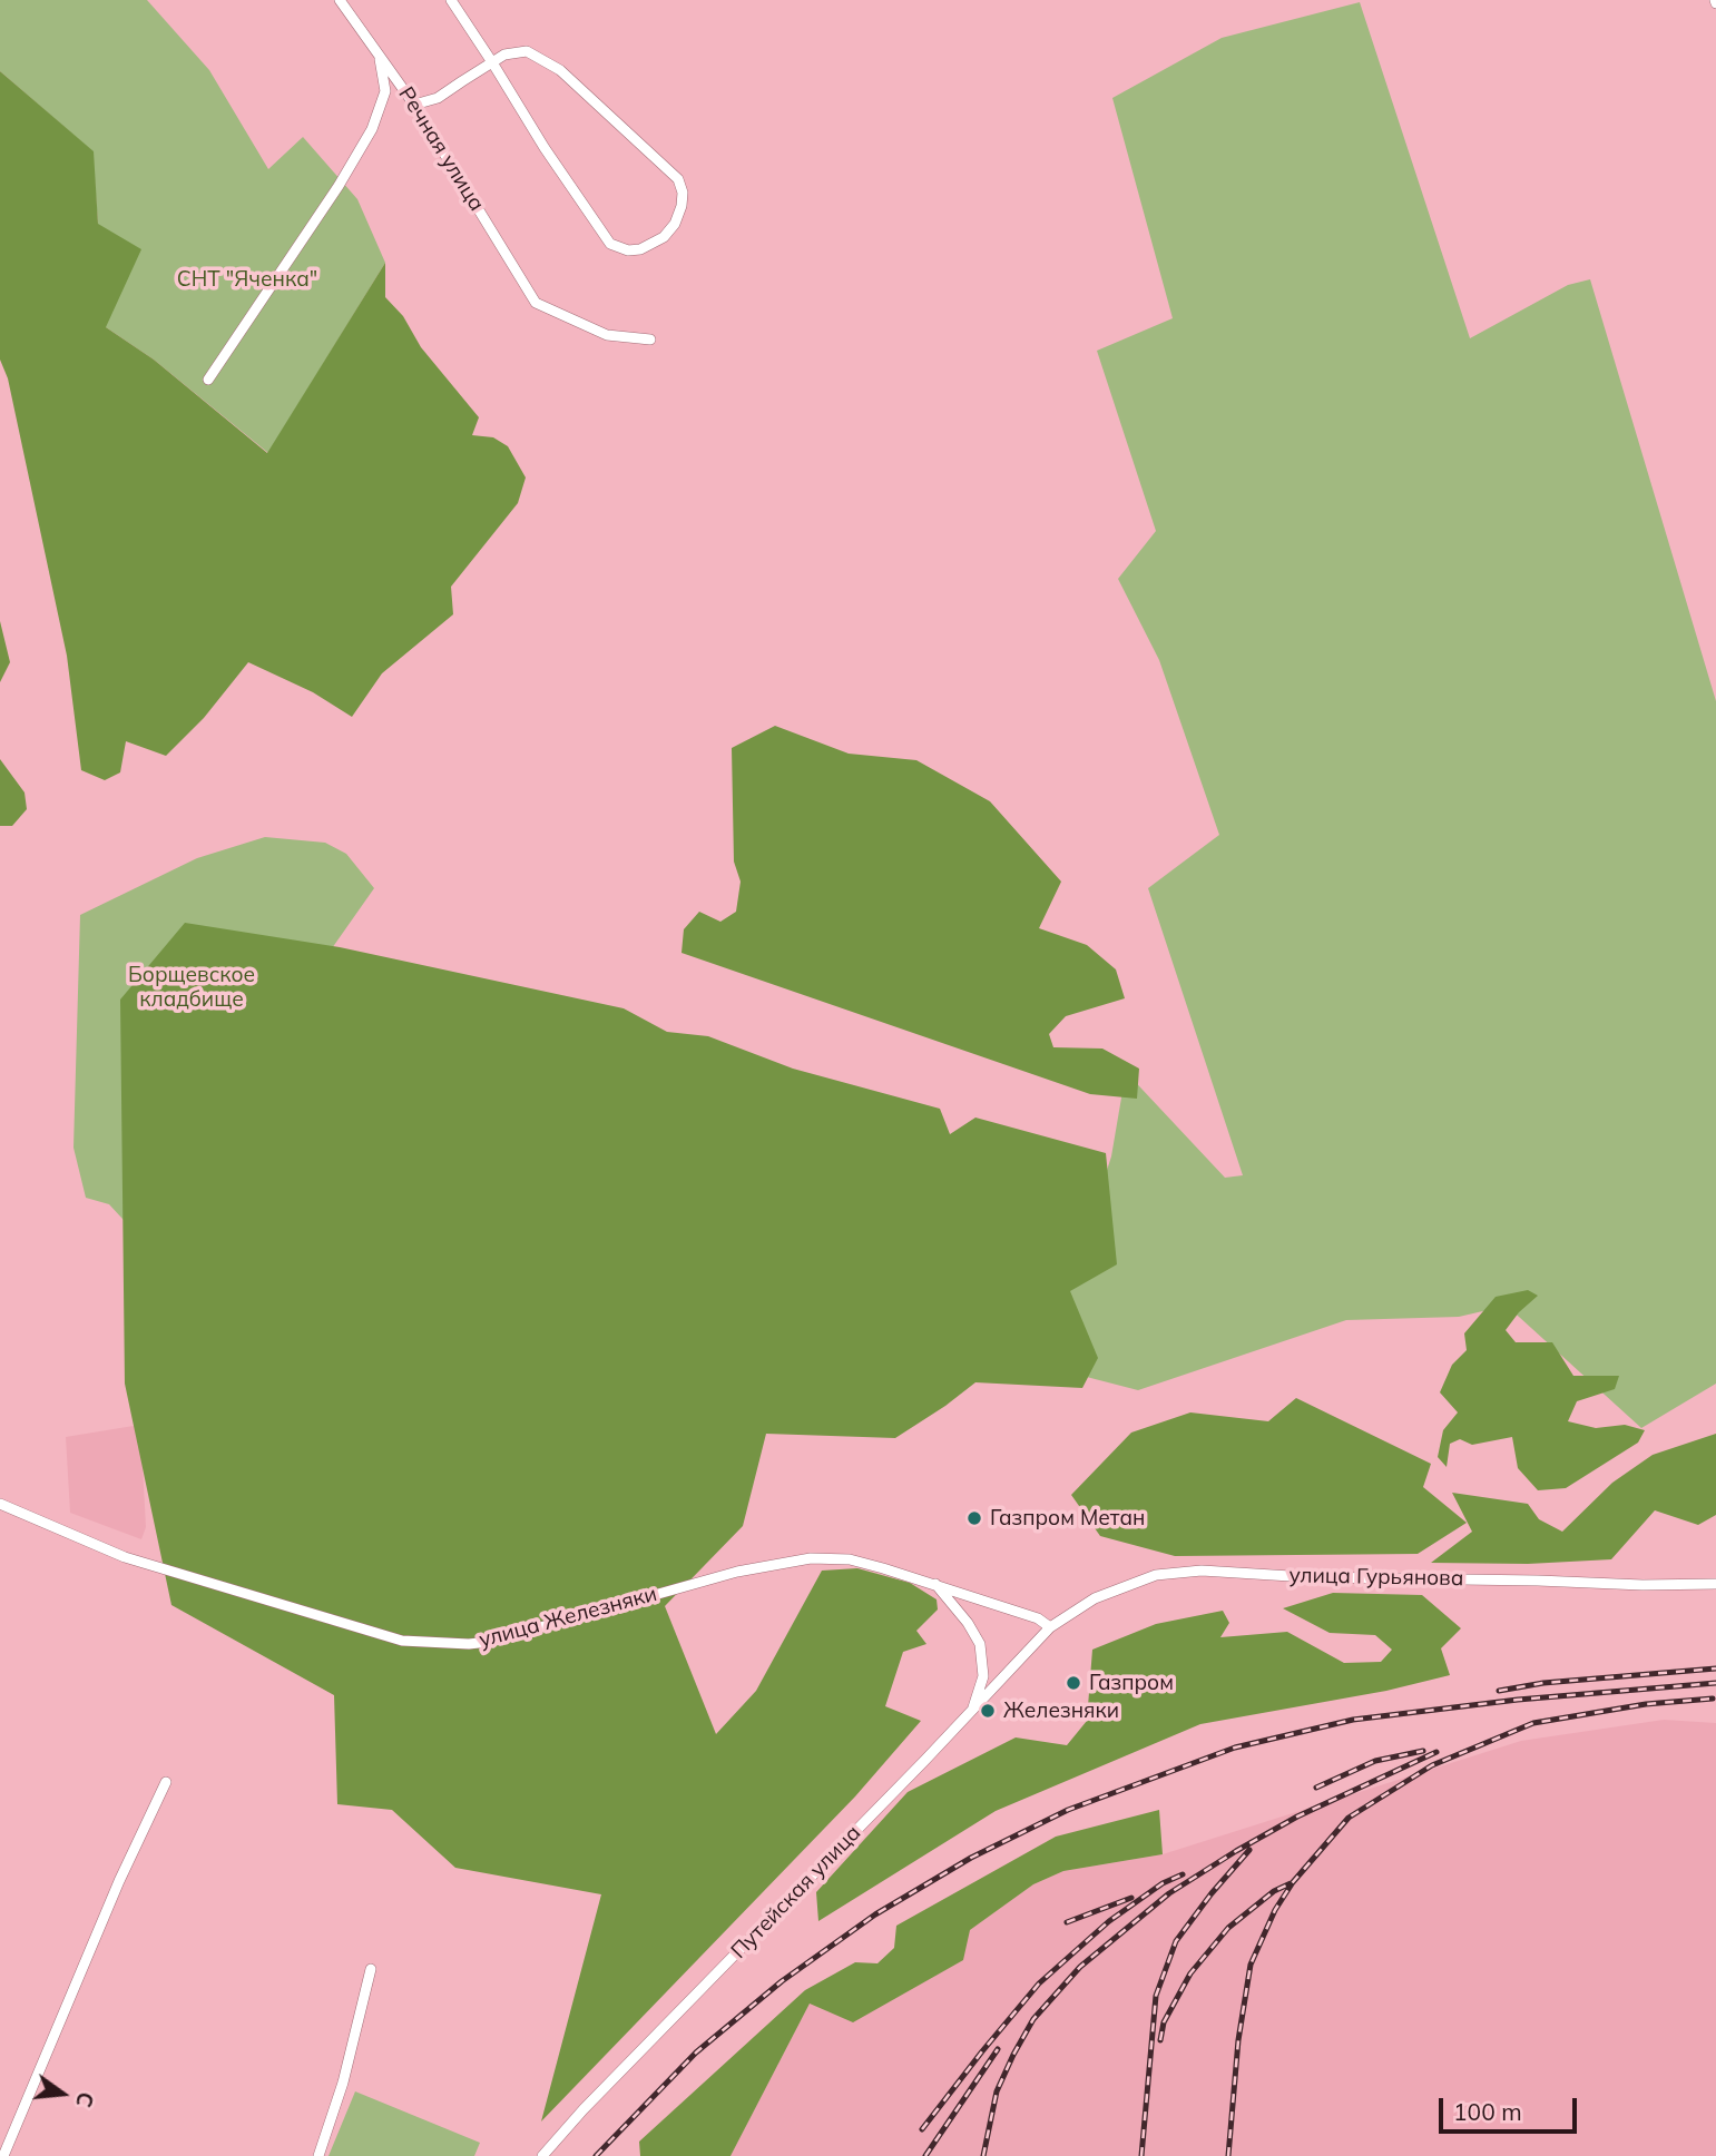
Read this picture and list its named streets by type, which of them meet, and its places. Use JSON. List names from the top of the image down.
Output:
{
  "streets": {
    "street": [
      "Речная улица",
      "улица Гурьянова",
      "улица Железняки",
      "Путейская улица"
    ]
  },
  "crossings": [
    ["улица Гурьянова", "улица Железняки"],
    ["улица Гурьянова", "Путейская улица"],
    ["улица Железняки", "Путейская улица"]
  ],
  "parks": ["СНТ \"Яченка\"", "Борщевское кладбище"],
  "places": ["Газпром Метан", "Газпром", "Железняки"],
  "scale_bar": "100 m",
  "north": "right"
}
